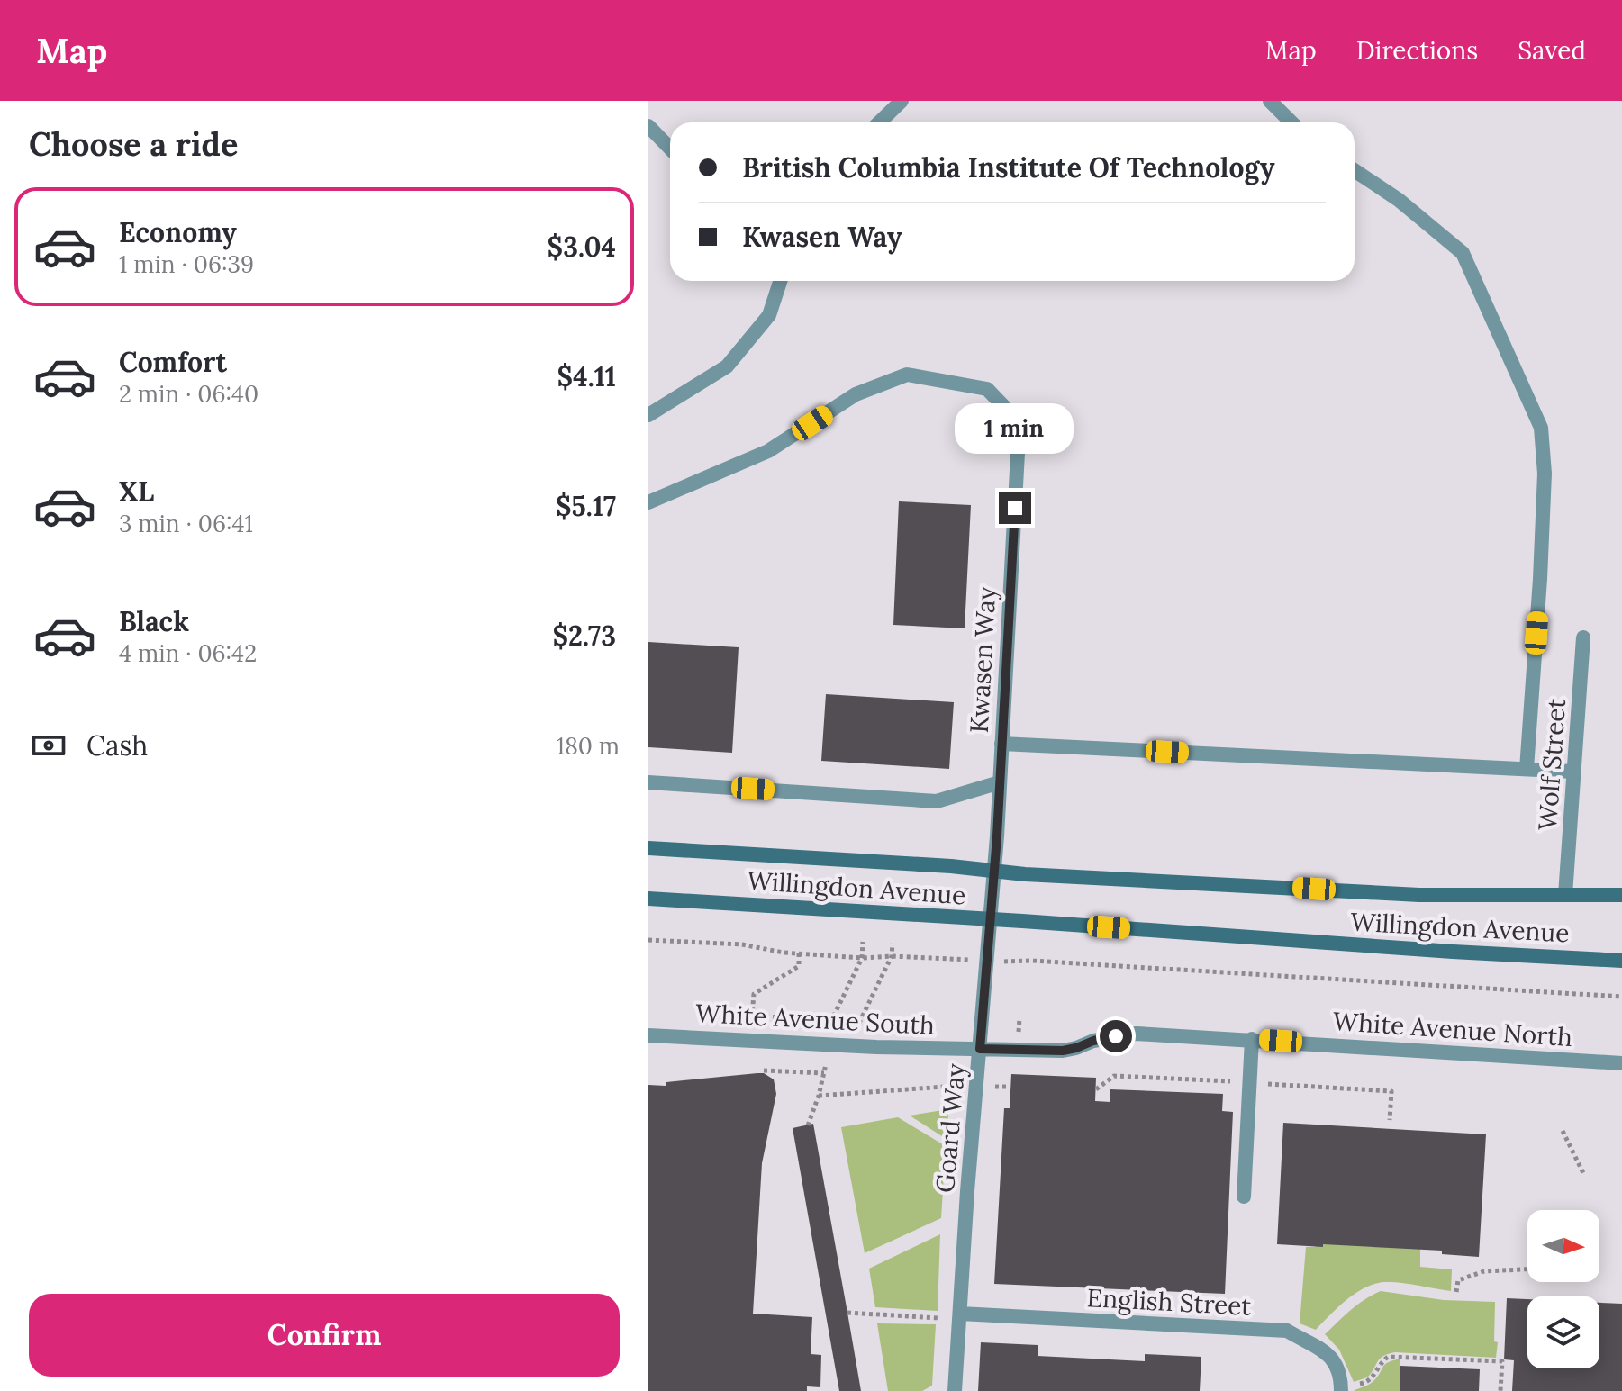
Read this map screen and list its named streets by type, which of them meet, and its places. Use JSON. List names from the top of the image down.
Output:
{
  "streets": {
    "main road": ["Willingdon Avenue"],
    "street": [
      "Kwasen Way",
      "Wolf Street",
      "White Avenue South",
      "White Avenue North",
      "Goard Way",
      "English Street"
    ]
  },
  "crossings": [
    ["Kwasen Way", "Willingdon Avenue"],
    ["Kwasen Way", "Goard Way"],
    ["Wolf Street", "Willingdon Avenue"],
    ["Willingdon Avenue", "Goard Way"],
    ["White Avenue South", "White Avenue North"],
    ["White Avenue South", "Goard Way"],
    ["White Avenue North", "Goard Way"],
    ["Goard Way", "English Street"]
  ],
  "north": "right",
  "page": {
    "header": "Map",
    "nav": ["Map", "Directions", "Saved"],
    "heading": "Choose a ride",
    "banner": ["British Columbia Institute Of Technology", "Kwasen Way"],
    "list": [
      {
        "name": "Economy",
        "note": "1 min · 06:39",
        "value": "$3.04"
      },
      {
        "name": "Comfort",
        "note": "2 min · 06:40",
        "value": "$4.11"
      },
      {
        "name": "XL",
        "note": "3 min · 06:41",
        "value": "$5.17"
      },
      {
        "name": "Black",
        "note": "4 min · 06:42",
        "value": "$2.73"
      }
    ],
    "bubble": "1 min",
    "pay": ["Cash", "180 m"],
    "buttons": "Confirm"
  }
}
